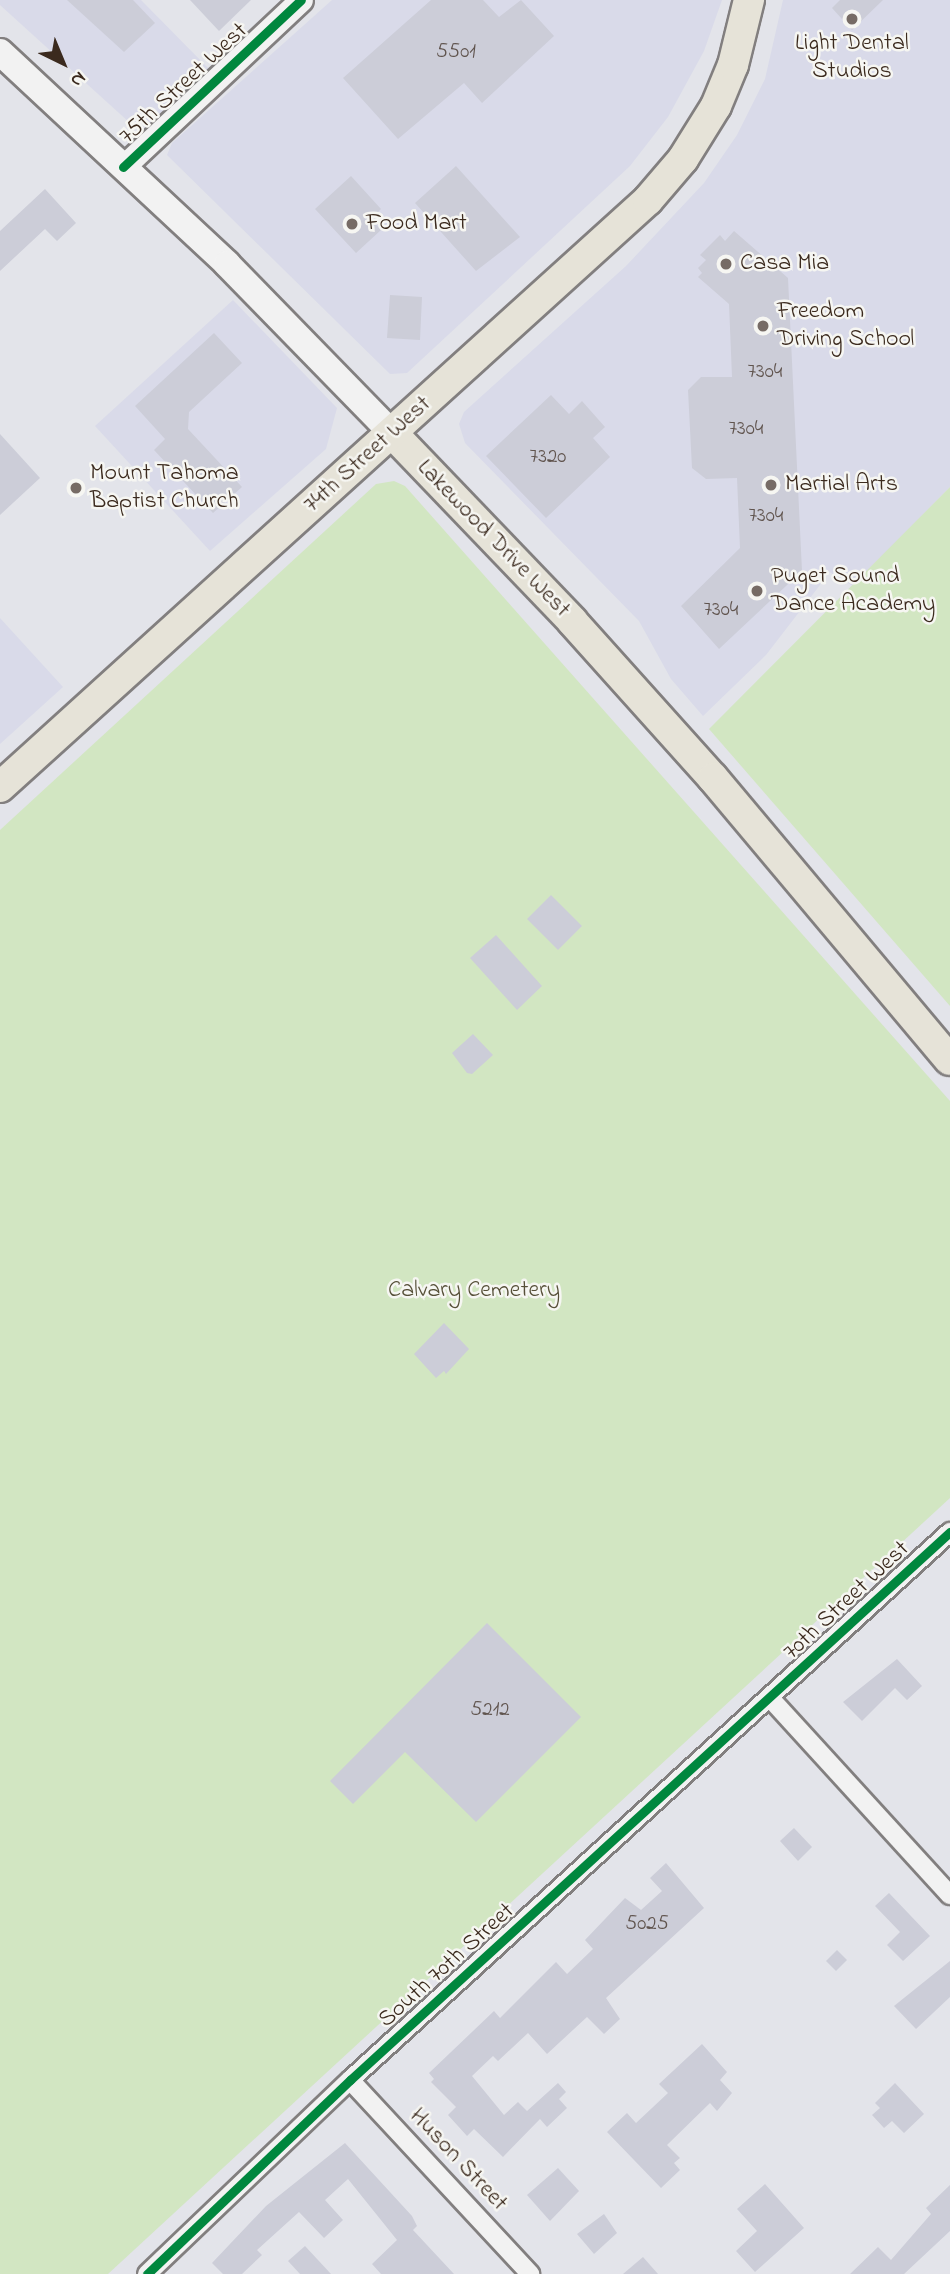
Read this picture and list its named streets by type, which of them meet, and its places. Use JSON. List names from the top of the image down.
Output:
{
  "streets": {
    "main road": ["74th Street West", "Lakewood Drive West"],
    "street": [
      "75th Street West",
      "70th Street West",
      "South 70th Street",
      "Huson Street"
    ]
  },
  "crossings": [
    ["75th Street West", "Lakewood Drive West"],
    ["74th Street West", "Lakewood Drive West"],
    ["70th Street West", "South 70th Street"],
    ["South 70th Street", "Huson Street"]
  ],
  "parks": ["Calvary Cemetery"],
  "places": [
    "Light Dental Studios",
    "Food Mart",
    "Casa Mia",
    "Freedom Driving School",
    "Martial Arts",
    "Mount Tahoma Baptist Church",
    "Puget Sound Dance Academy"
  ],
  "house_numbers": [
    "5501",
    "7304",
    "7304",
    "7320",
    "7304",
    "7304",
    "5212",
    "5025"
  ],
  "north": "bottom right"
}
